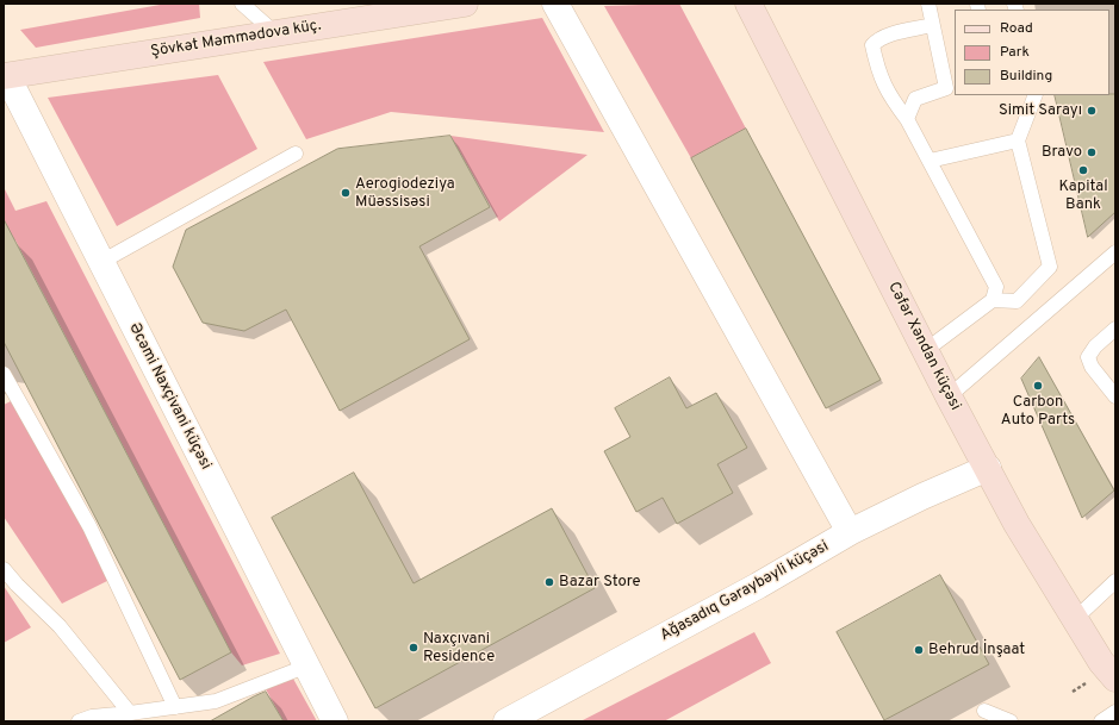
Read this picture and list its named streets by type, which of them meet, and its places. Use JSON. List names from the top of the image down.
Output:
{
  "streets": {
    "main road": ["Şövkət Məmmədova küç.", "Cəfər Xəndan küçəsi"],
    "street": ["Əcəmi Naxçivani küçəsi", "Ağasadıq Gəraybəyli küçəsi"]
  },
  "crossings": [
    ["Şövkət Məmmədova küç.", "Əcəmi Naxçivani küçəsi"],
    ["Cəfər Xəndan küçəsi", "Ağasadıq Gəraybəyli küçəsi"]
  ],
  "places": [
    "Simit Sarayı",
    "Bravo",
    "Kapital Bank",
    "Aerogiodeziya Müəssisəsi",
    "Carbon Auto Parts",
    "Bazar Store",
    "Naxçıvani Residence",
    "Behrud İnşaat"
  ],
  "legend": ["Road", "Park", "Building"]
}
